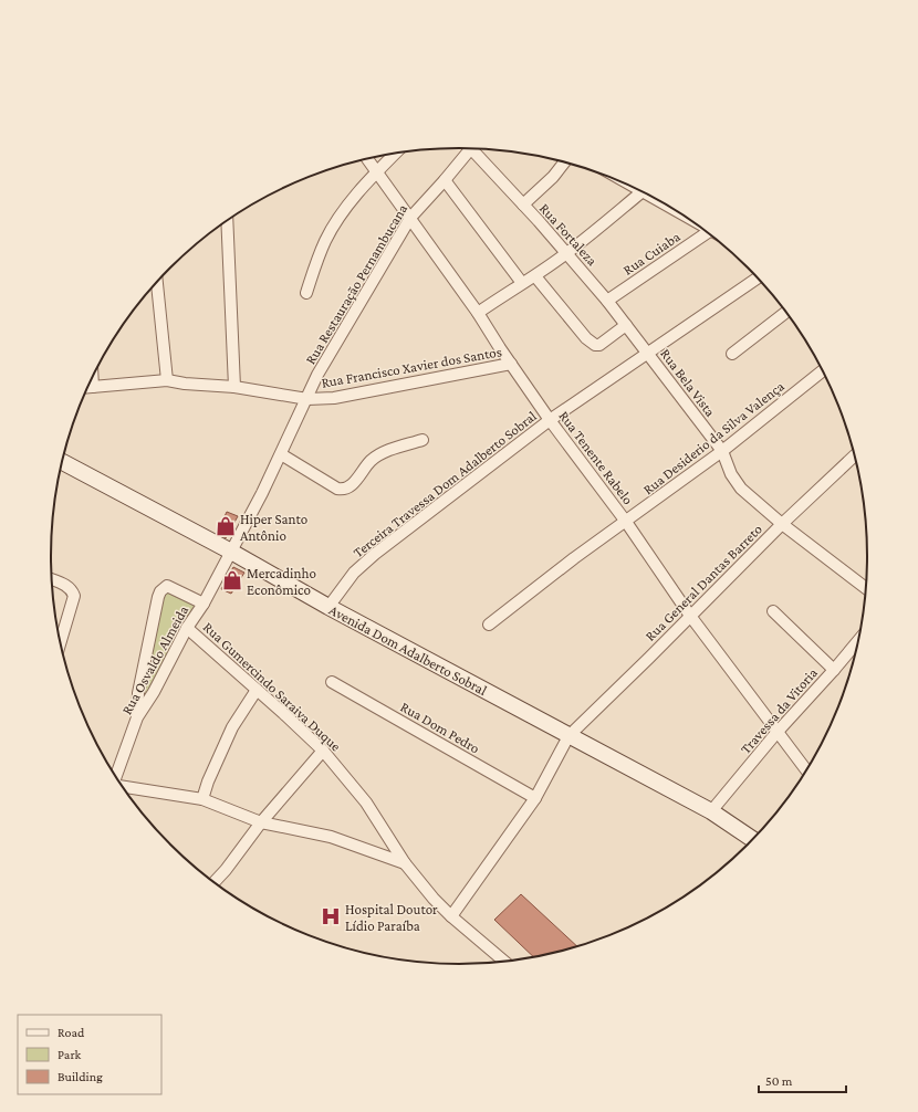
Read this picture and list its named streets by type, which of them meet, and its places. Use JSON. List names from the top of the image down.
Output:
{
  "streets": {
    "main road": ["Avenida Dom Adalberto Sobral"],
    "street": [
      "Rua Fortaleza",
      "Rua Cuiaba",
      "Rua Restauração Pernambucana",
      "Rua Francisco Xavier dos Santos",
      "Rua Bela Vista",
      "Rua Desiderio da Silva Valença",
      "Rua Tenente Rabelo",
      "Terceira Travessa Dom Adalberto Sobral",
      "Rua General Dantas Barreto",
      "Rua Osvaldo Almeida",
      "Rua Gumercindo Saraiva Duque",
      "Travessa da Vitoria",
      "Rua Dom Pedro"
    ]
  },
  "crossings": [
    ["Rua Fortaleza", "Rua Cuiaba"],
    ["Rua Fortaleza", "Rua Bela Vista"],
    ["Rua Fortaleza", "Terceira Travessa Dom Adalberto Sobral"],
    ["Rua Restauração Pernambucana", "Rua Francisco Xavier dos Santos"],
    ["Rua Restauração Pernambucana", "Rua Tenente Rabelo"],
    ["Rua Restauração Pernambucana", "Rua Osvaldo Almeida"],
    ["Rua Francisco Xavier dos Santos", "Rua Tenente Rabelo"],
    ["Rua Bela Vista", "Rua Desiderio da Silva Valença"],
    ["Rua Bela Vista", "Terceira Travessa Dom Adalberto Sobral"],
    ["Rua Bela Vista", "Rua General Dantas Barreto"],
    ["Rua Desiderio da Silva Valença", "Rua Tenente Rabelo"],
    ["Rua Tenente Rabelo", "Terceira Travessa Dom Adalberto Sobral"],
    ["Rua Tenente Rabelo", "Rua General Dantas Barreto"],
    ["Rua Tenente Rabelo", "Travessa da Vitoria"],
    ["Terceira Travessa Dom Adalberto Sobral", "Avenida Dom Adalberto Sobral"],
    ["Rua General Dantas Barreto", "Avenida Dom Adalberto Sobral"],
    ["Rua General Dantas Barreto", "Rua Gumercindo Saraiva Duque"],
    ["Rua General Dantas Barreto", "Rua Dom Pedro"],
    ["Avenida Dom Adalberto Sobral", "Rua Osvaldo Almeida"],
    ["Avenida Dom Adalberto Sobral", "Travessa da Vitoria"],
    ["Rua Osvaldo Almeida", "Rua Gumercindo Saraiva Duque"]
  ],
  "places": {
    "shop": ["Hiper Santo Antônio", "Mercadinho Econômico"],
    "hospital": ["Hospital Doutor Lídio Paraíba"]
  },
  "legend": ["Road", "Park", "Building"],
  "scale_bar": "50 m"
}
